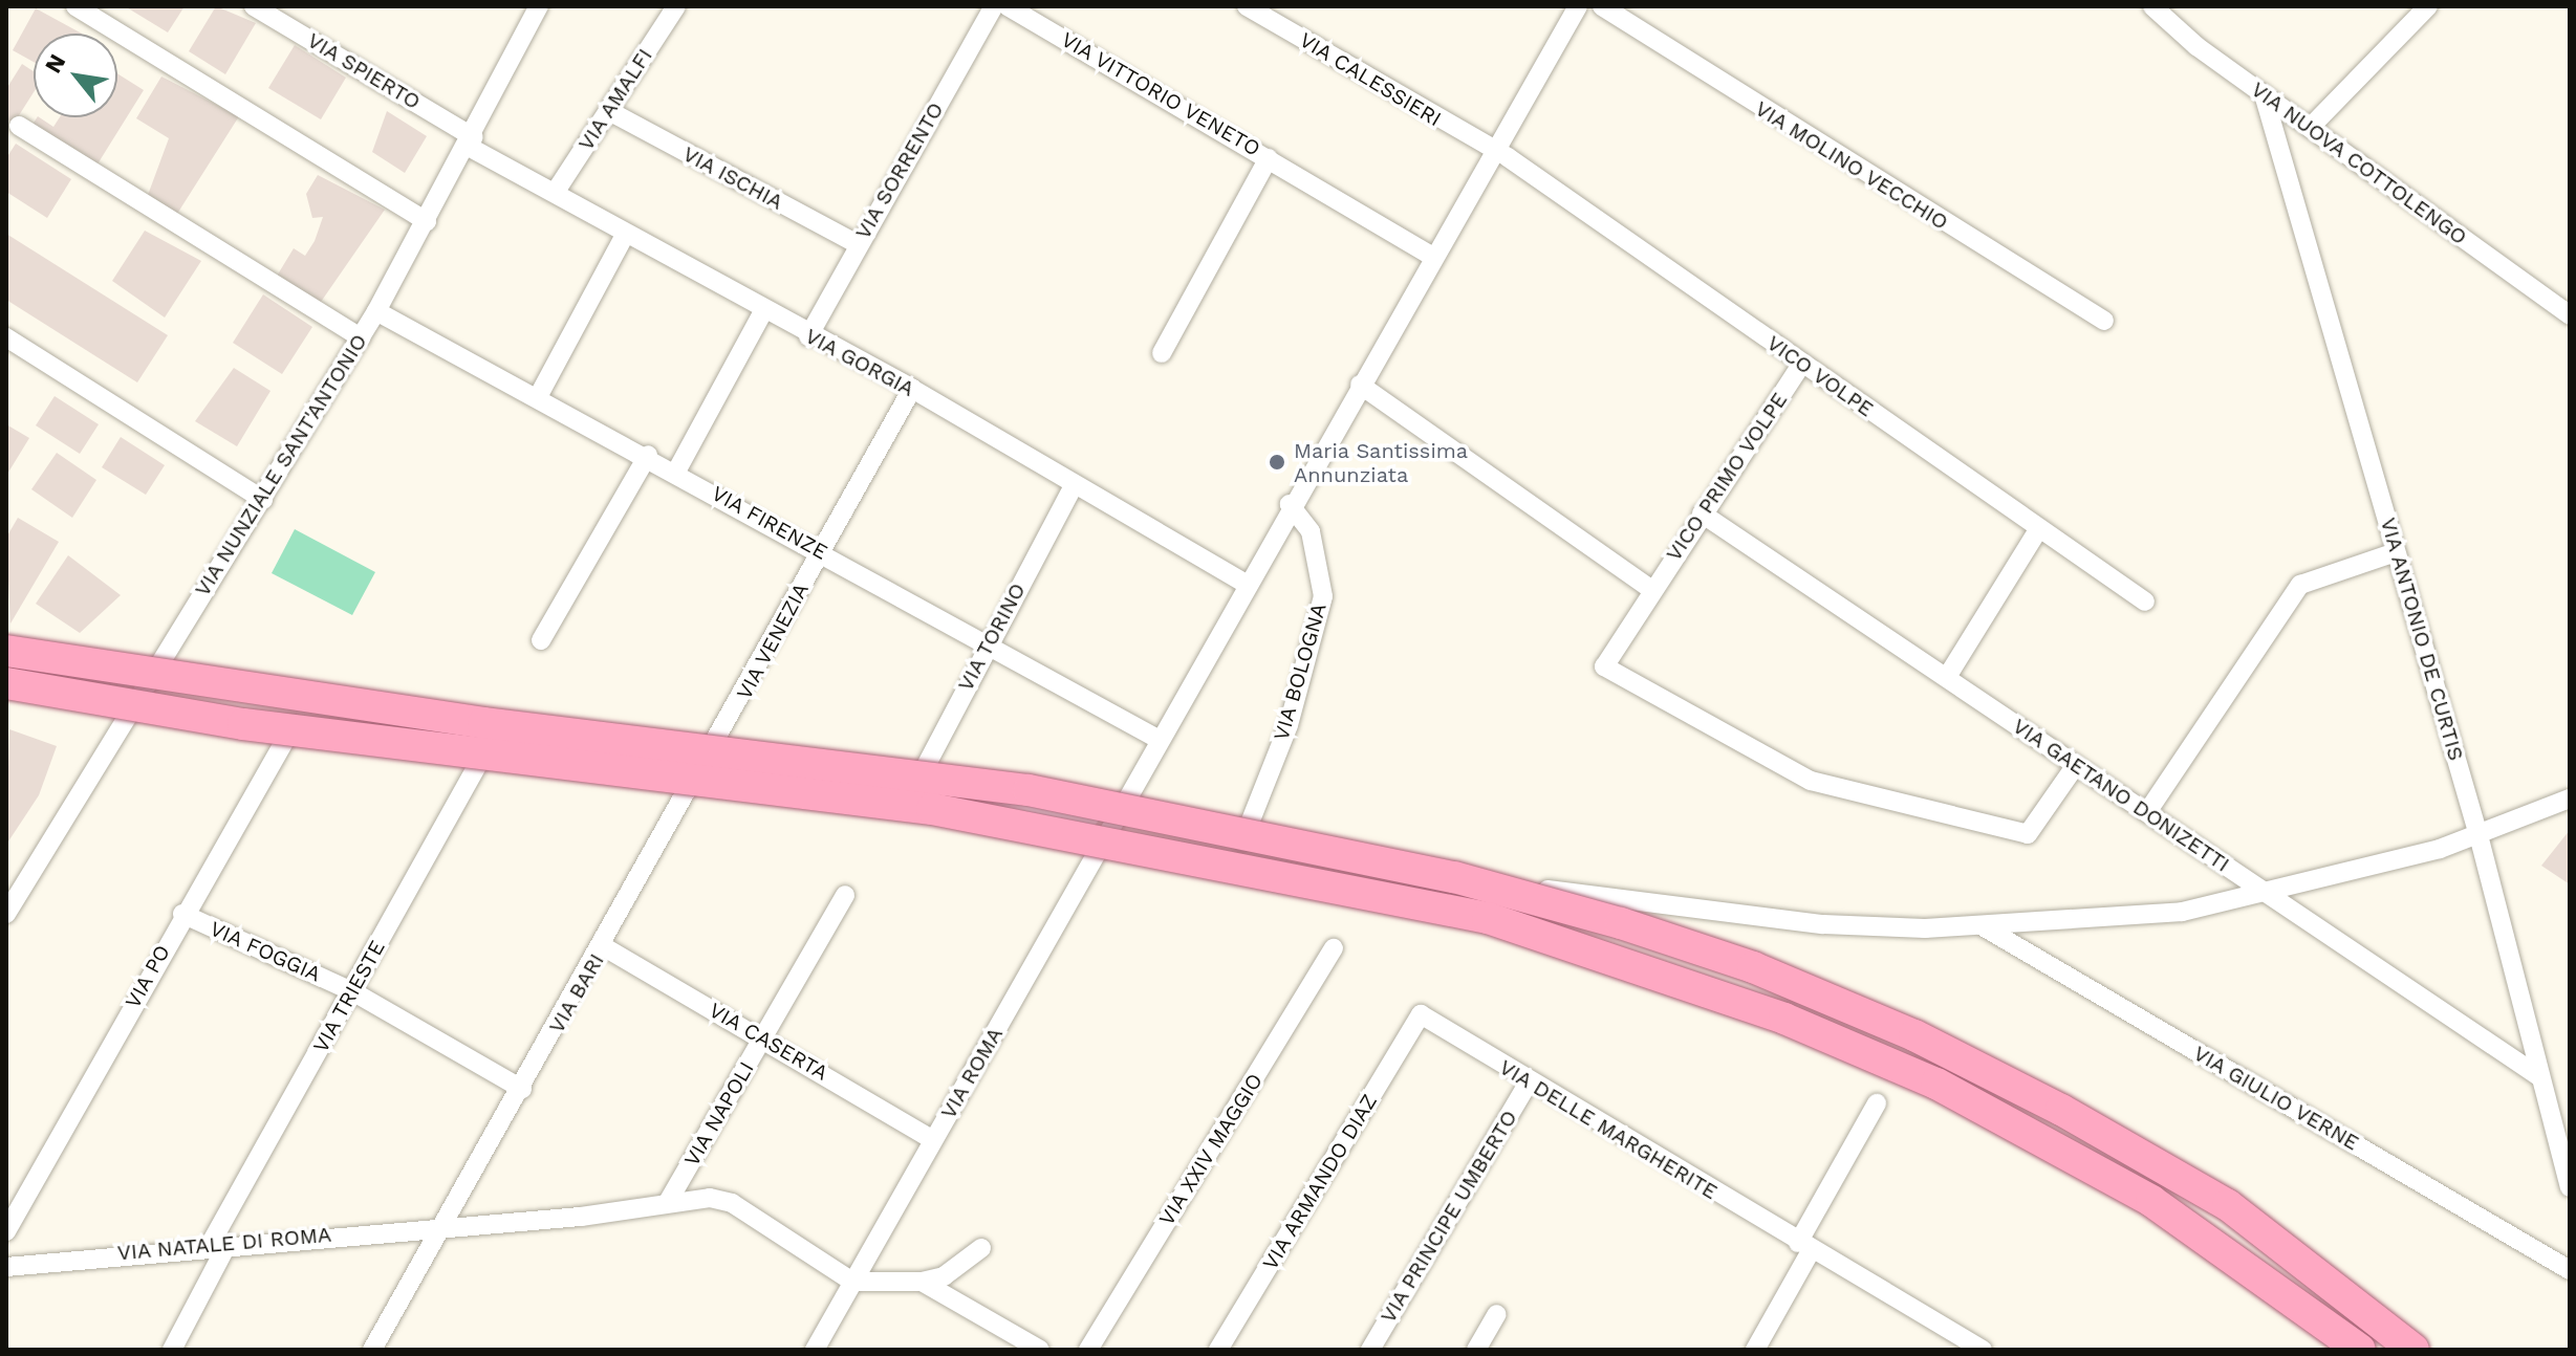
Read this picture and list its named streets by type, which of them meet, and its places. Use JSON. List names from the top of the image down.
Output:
{
  "streets": {
    "street": [
      "VIA SPIERTO",
      "VIA CALESSIERI",
      "VIA VITTORIO VENETO",
      "VIA AMALFI",
      "VIA NUOVA COTTOLENGO",
      "VIA MOLINO VECCHIO",
      "VIA SORRENTO",
      "VIA ISCHIA",
      "VIA GORGIA",
      "VICO VOLPE",
      "VIA NUNZIALE SANT'ANTONIO",
      "VICO PRIMO VOLPE",
      "VIA FIRENZE",
      "VIA TORINO",
      "VIA ANTONIO DE CURTIS",
      "VIA VENEZIA",
      "VIA BOLOGNA",
      "VIA GAETANO DONIZETTI",
      "VIA FOGGIA",
      "VIA PO",
      "VIA BARI",
      "VIA TRIESTE",
      "VIA CASERTA",
      "VIA ROMA",
      "VIA GIULIO VERNE",
      "VIA NAPOLI",
      "VIA DELLE MARGHERITE",
      "VIA XXIV MAGGIO",
      "VIA ARMANDO DIAZ",
      "VIA PRINCIPE UMBERTO",
      "VIA NATALE DI ROMA"
    ]
  },
  "crossings": [
    ["VIA SPIERTO", "VIA GORGIA"],
    ["VIA SPIERTO", "VIA NUNZIALE SANT'ANTONIO"],
    ["VIA CALESSIERI", "VICO VOLPE"],
    ["VIA CALESSIERI", "VIA ROMA"],
    ["VIA VITTORIO VENETO", "VIA ROMA"],
    ["VIA AMALFI", "VIA ISCHIA"],
    ["VIA AMALFI", "VIA GORGIA"],
    ["VIA NUOVA COTTOLENGO", "VIA ANTONIO DE CURTIS"],
    ["VIA SORRENTO", "VIA ISCHIA"],
    ["VIA SORRENTO", "VIA GORGIA"],
    ["VIA GORGIA", "VIA NUNZIALE SANT'ANTONIO"],
    ["VIA GORGIA", "VIA TORINO"],
    ["VIA GORGIA", "VIA VENEZIA"],
    ["VIA GORGIA", "VIA ROMA"],
    ["VICO VOLPE", "VICO PRIMO VOLPE"],
    ["VICO VOLPE", "VIA ROMA"],
    ["VIA NUNZIALE SANT'ANTONIO", "VIA FIRENZE"],
    ["VICO PRIMO VOLPE", "VIA GAETANO DONIZETTI"],
    ["VIA FIRENZE", "VIA TORINO"],
    ["VIA FIRENZE", "VIA VENEZIA"],
    ["VIA FIRENZE", "VIA ROMA"],
    ["VIA ANTONIO DE CURTIS", "VIA GAETANO DONIZETTI"],
    ["VIA VENEZIA", "VIA BARI"],
    ["VIA BOLOGNA", "VIA ROMA"],
    ["VIA FOGGIA", "VIA PO"],
    ["VIA FOGGIA", "VIA BARI"],
    ["VIA FOGGIA", "VIA TRIESTE"],
    ["VIA BARI", "VIA CASERTA"],
    ["VIA BARI", "VIA NATALE DI ROMA"],
    ["VIA TRIESTE", "VIA NATALE DI ROMA"],
    ["VIA CASERTA", "VIA ROMA"],
    ["VIA CASERTA", "VIA NAPOLI"],
    ["VIA ROMA", "VIA NATALE DI ROMA"],
    ["VIA NAPOLI", "VIA NATALE DI ROMA"],
    ["VIA DELLE MARGHERITE", "VIA ARMANDO DIAZ"],
    ["VIA DELLE MARGHERITE", "VIA PRINCIPE UMBERTO"]
  ],
  "places": ["Maria Santissima Annunziata"],
  "north": "top left"
}
